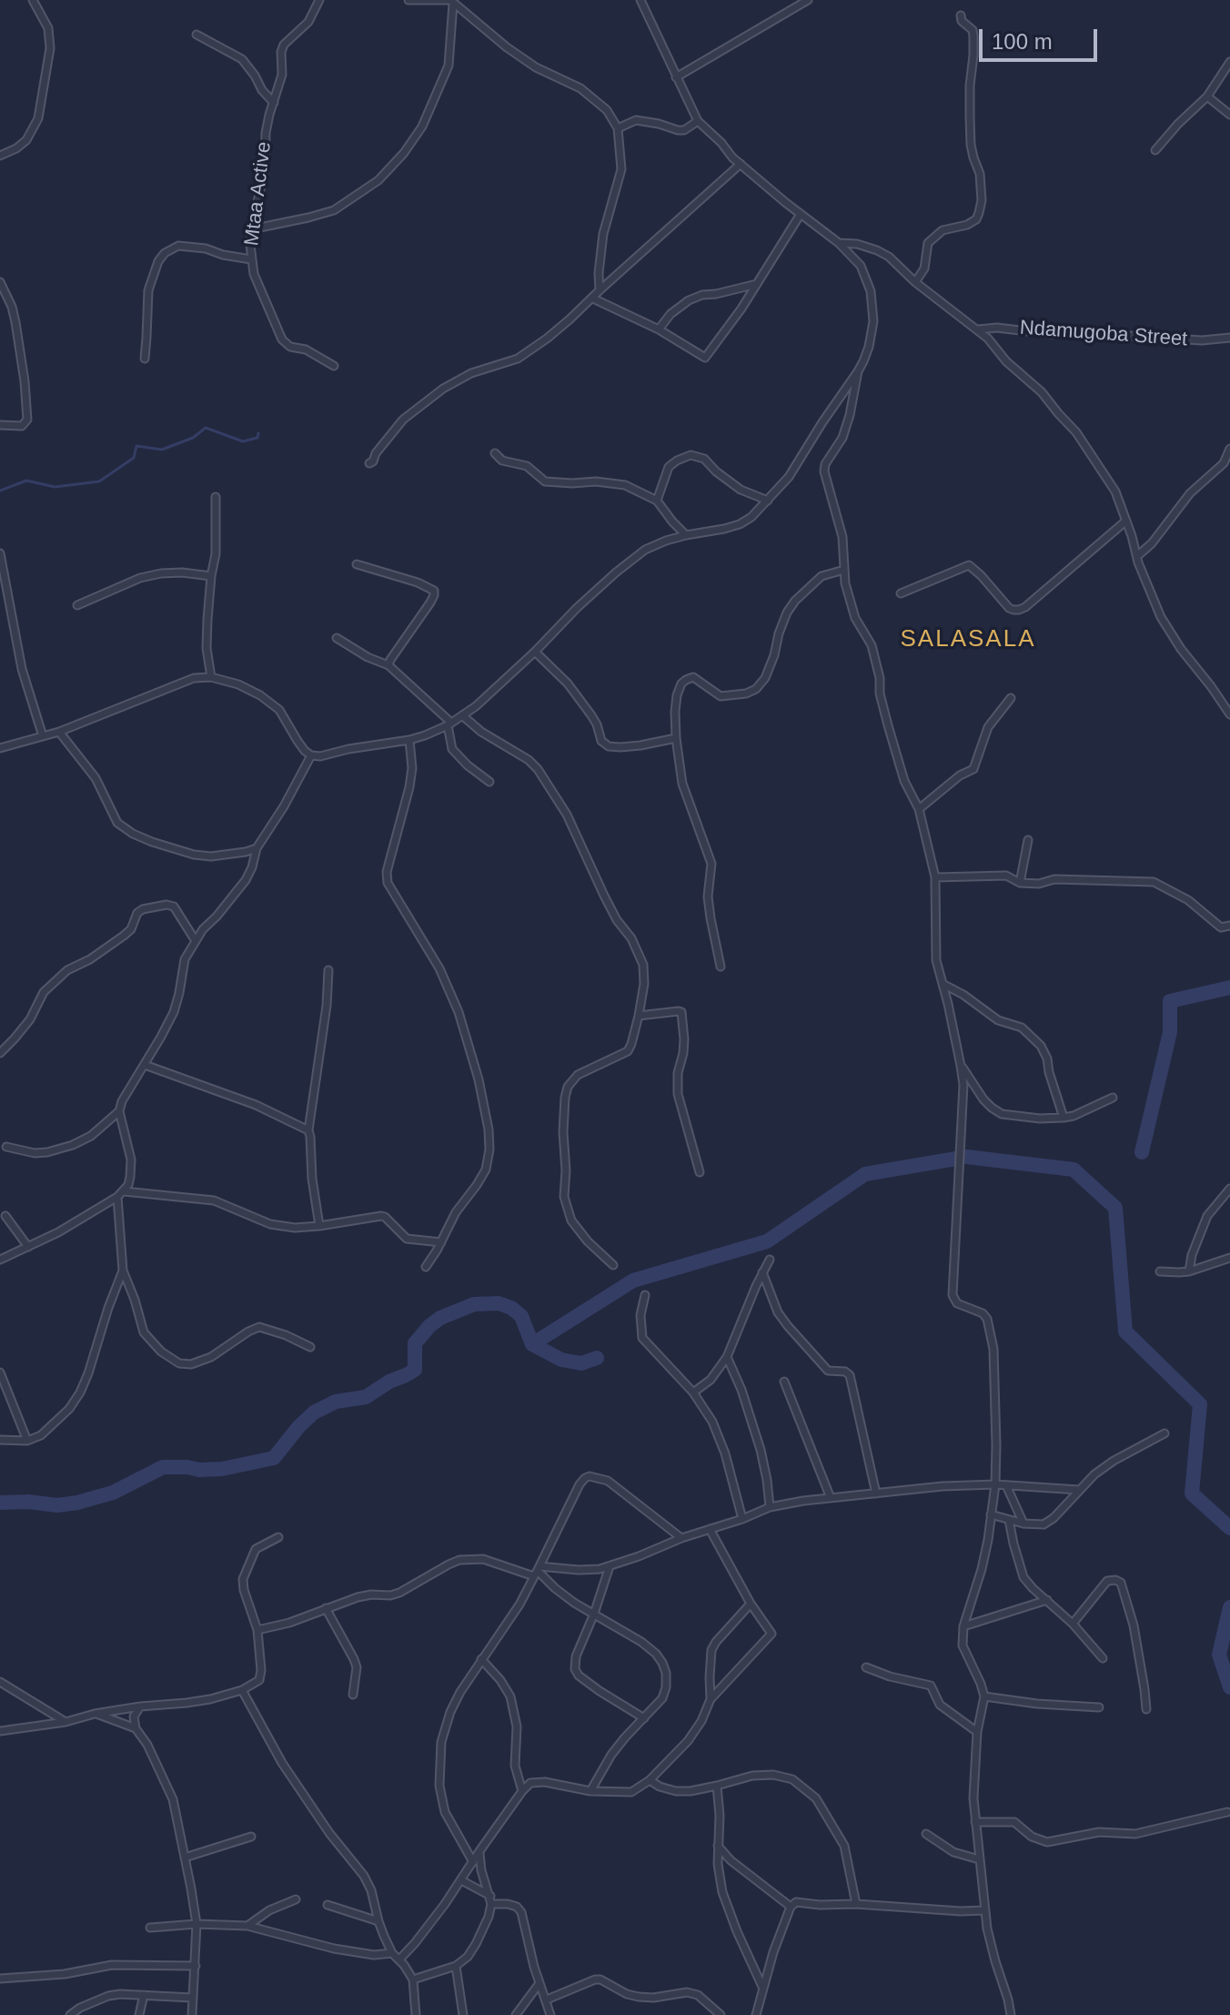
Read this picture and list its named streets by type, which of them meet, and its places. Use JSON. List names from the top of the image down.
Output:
{
  "streets": {
    "street": ["Mtaa Active", "Ndamugoba Street"]
  },
  "districts": ["SALASALA"],
  "scale_bar": "100 m"
}
